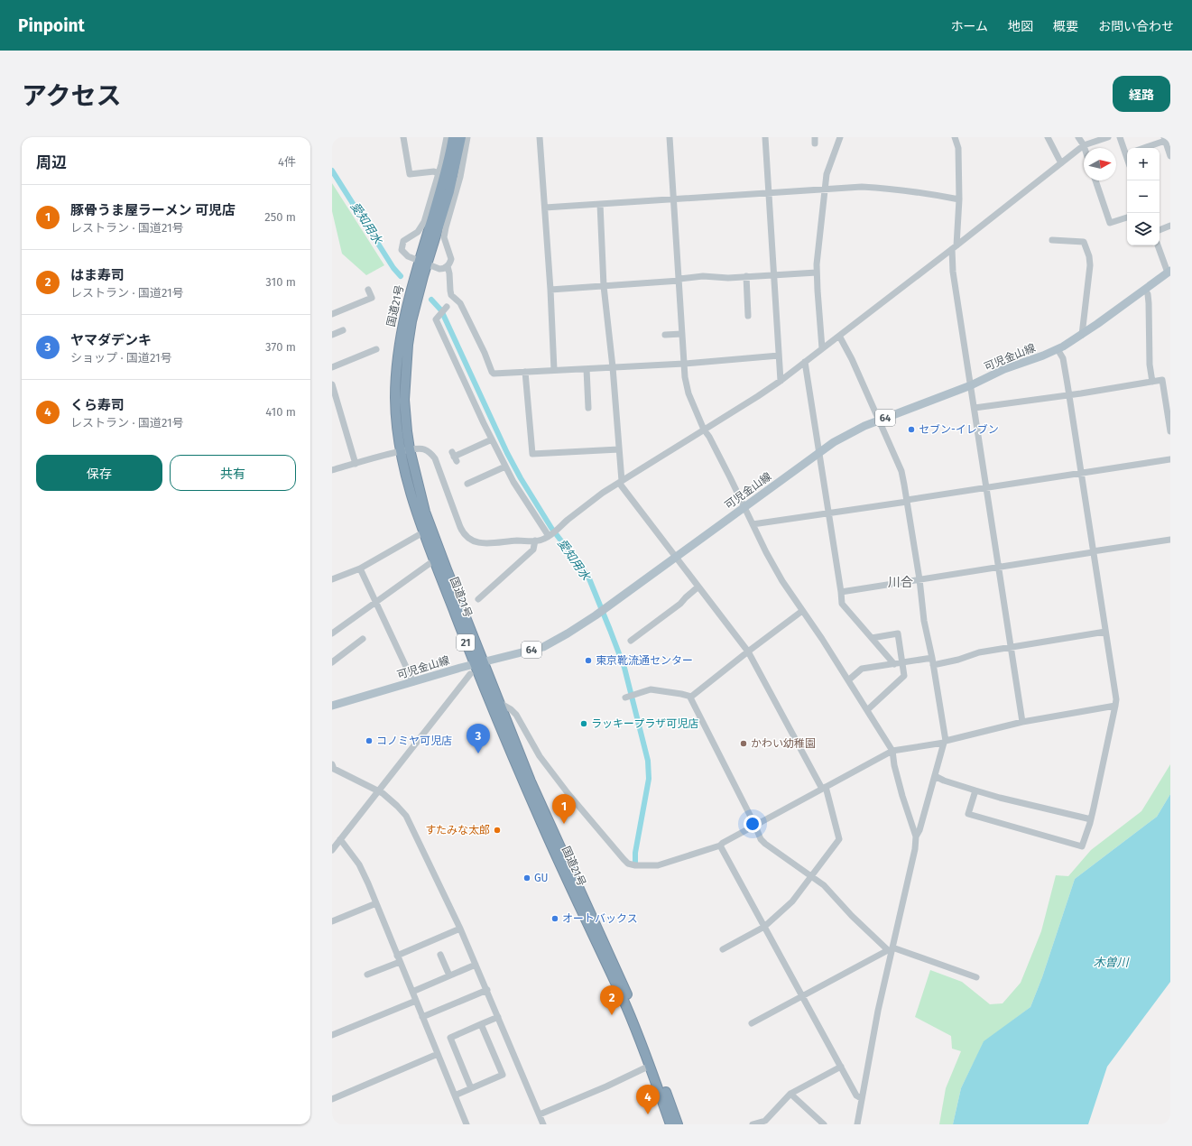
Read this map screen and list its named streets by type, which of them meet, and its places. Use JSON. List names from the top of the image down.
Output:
{
  "streets": {
    "highway": ["国道21号", "21"],
    "main road": ["可児金山線", "64"]
  },
  "crossings": [
    ["国道21号", "可児金山線"]
  ],
  "districts": ["川合"],
  "water": ["愛知用水", "木曽川"],
  "places": [
    "セブン-イレブン",
    "東京靴流通センター",
    "ラッキープラザ可児店",
    "コノミヤ可児店",
    "かわい幼稚園",
    "すたみな太郎",
    "GU",
    "オートバックス"
  ],
  "north": "right",
  "page": {
    "header": "Pinpoint",
    "nav": [
      "ホーム",
      "地図",
      "概要",
      "お問い合わせ"
    ],
    "title": "アクセス",
    "buttons": [
      "経路",
      ["保存", "共有"]
    ],
    "heading": ["周辺", "4件"],
    "map_buttons": ["+", "−"],
    "list": [
      {
        "mark": "1",
        "name": "豚骨うま屋ラーメン 可児店",
        "note": "レストラン · 国道21号",
        "value": "250 m"
      },
      {
        "mark": "2",
        "name": "はま寿司",
        "note": "レストラン · 国道21号",
        "value": "310 m"
      },
      {
        "mark": "3",
        "name": "ヤマダデンキ",
        "note": "ショップ · 国道21号",
        "value": "370 m"
      },
      {
        "mark": "4",
        "name": "くら寿司",
        "note": "レストラン · 国道21号",
        "value": "410 m"
      }
    ],
    "pins": [
      "3",
      "1",
      "2",
      "4"
    ]
  }
}
